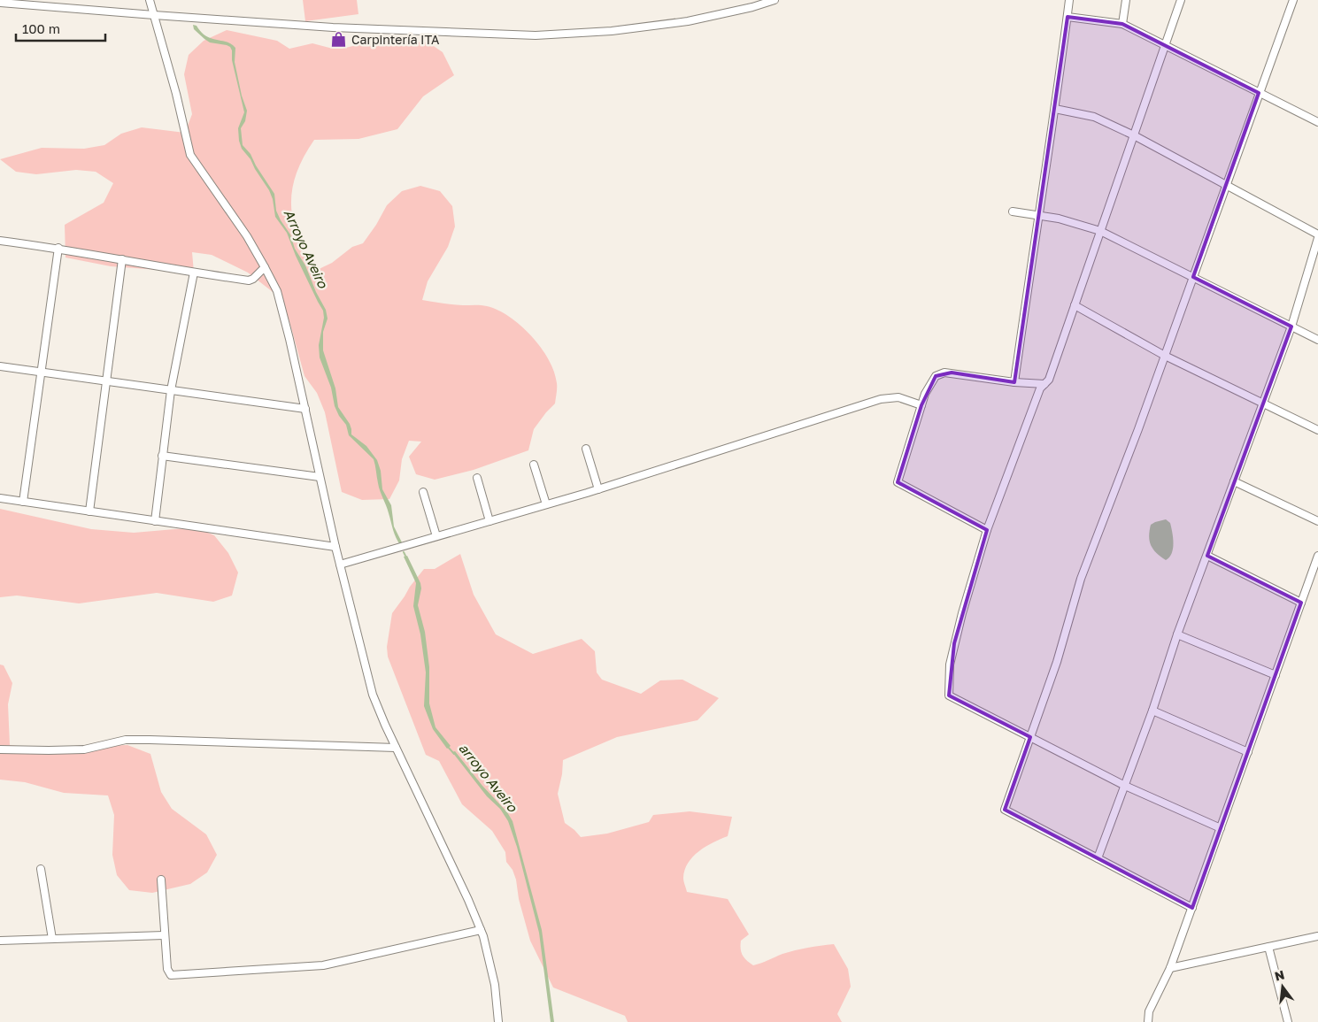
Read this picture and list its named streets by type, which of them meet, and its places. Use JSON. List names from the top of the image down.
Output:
{
  "water": ["Arroyo Aveiro", "arroyo Aveiro"],
  "places": {
    "shop": ["Carpintería ITA"]
  },
  "scale_bar": "100 m",
  "north": "top"
}
